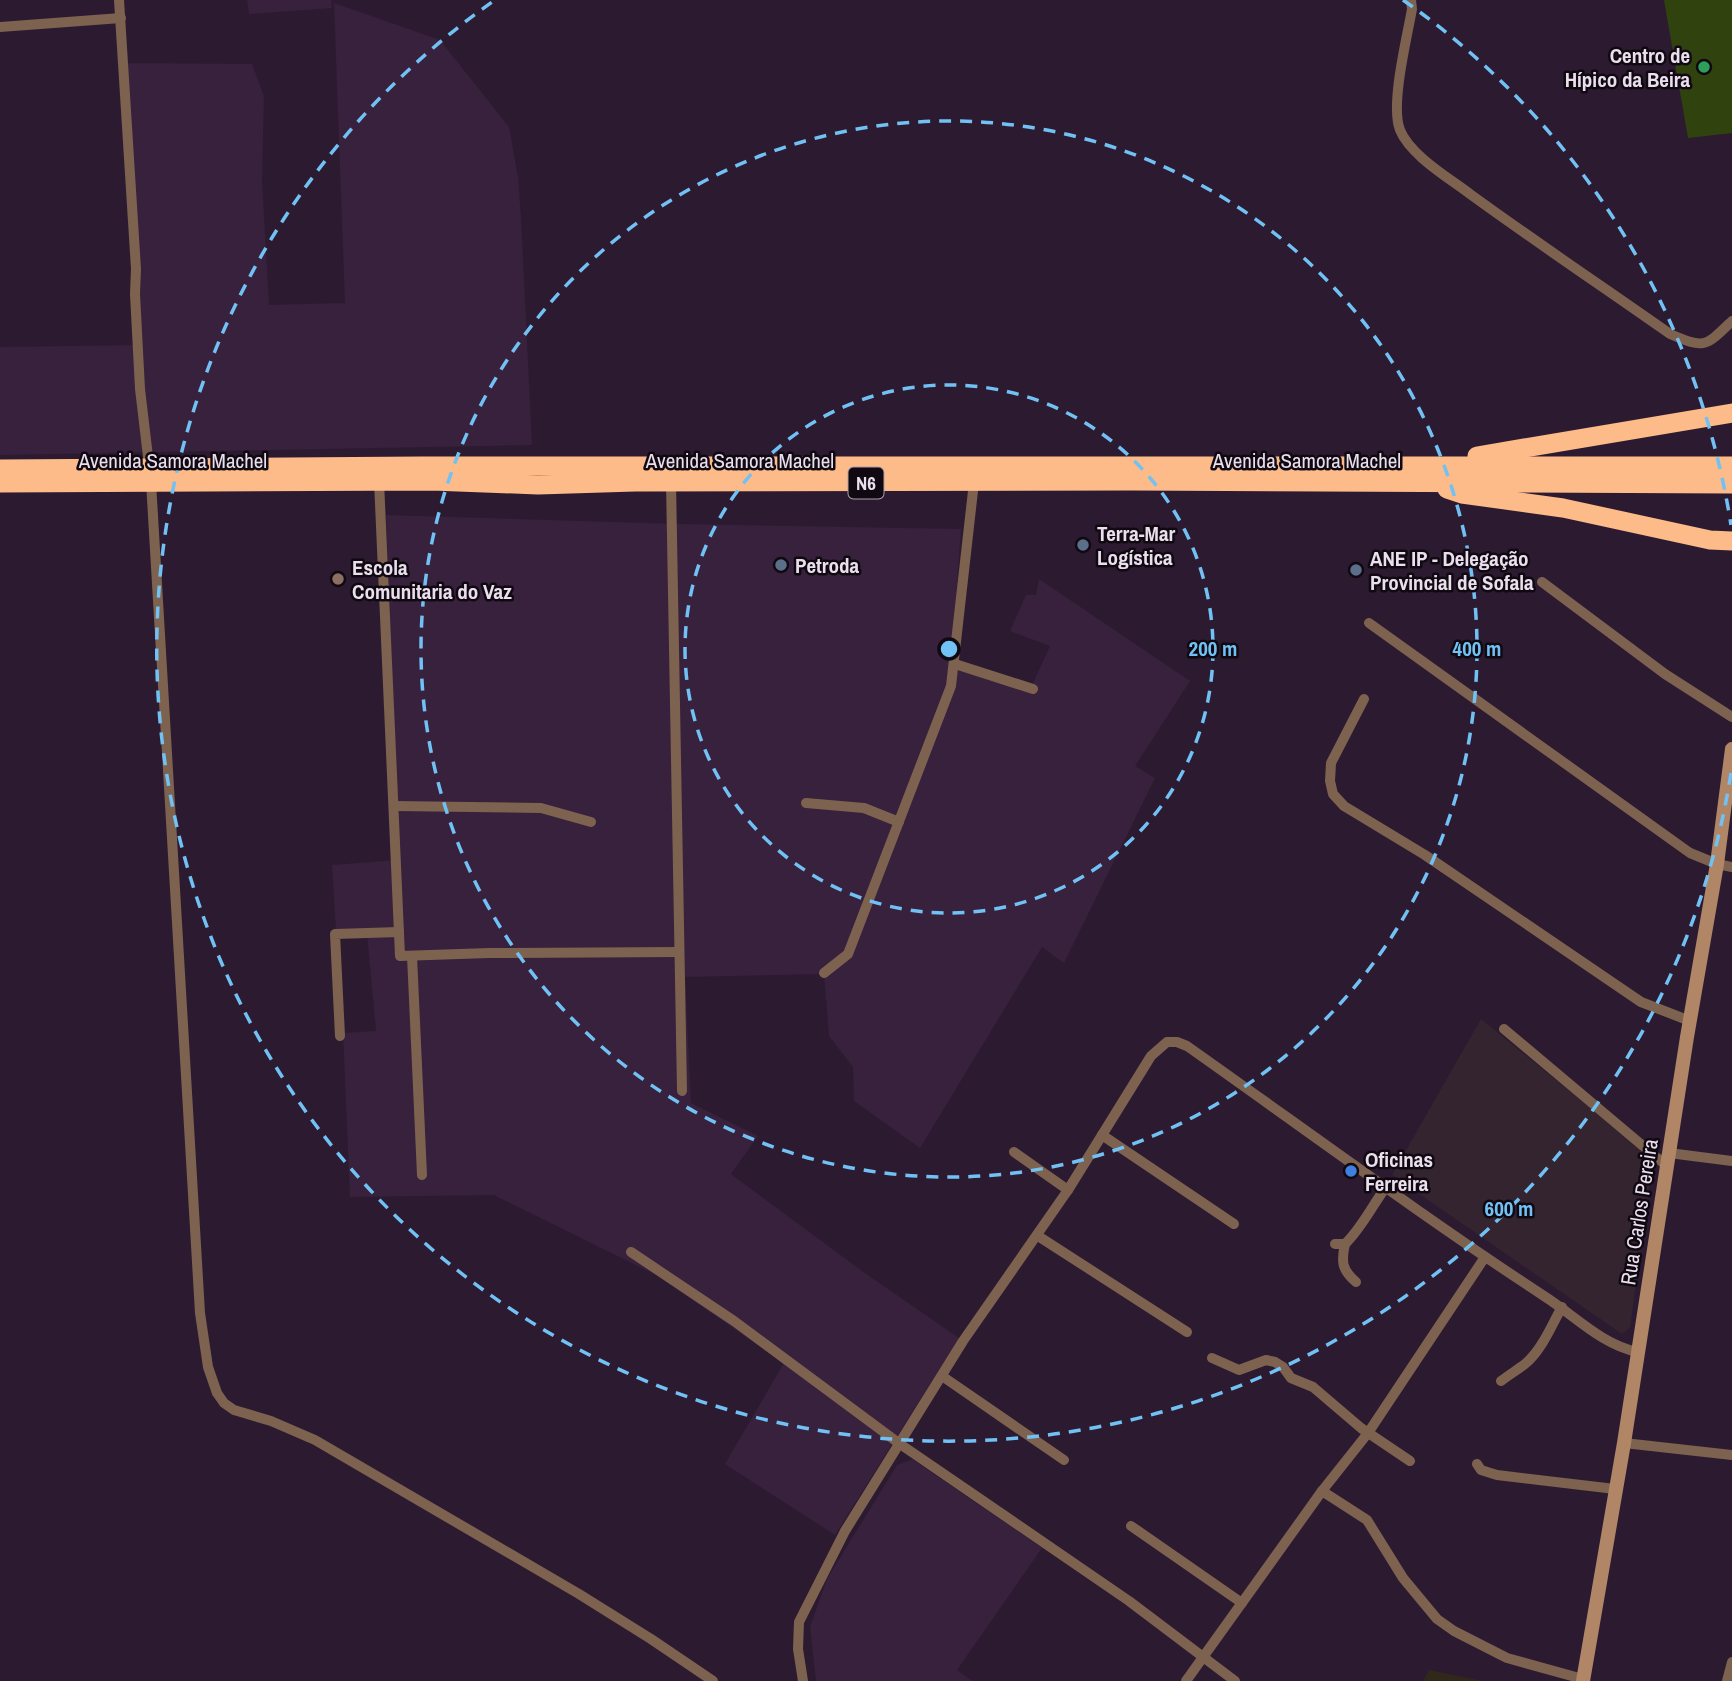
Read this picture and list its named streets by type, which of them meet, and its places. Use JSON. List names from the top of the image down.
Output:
{
  "streets": {
    "highway": ["Avenida Samora Machel", "N6"],
    "main road": ["Rua Carlos Pereira"]
  },
  "places": [
    "Centro de Hípico da Beira",
    "Terra-Mar Logística",
    "Petroda",
    "ANE IP - Delegação Provincial de Sofala",
    "Escola Comunitaria do Vaz",
    "Oficinas Ferreira"
  ],
  "rings": ["200 m", "400 m", "600 m"]
}
